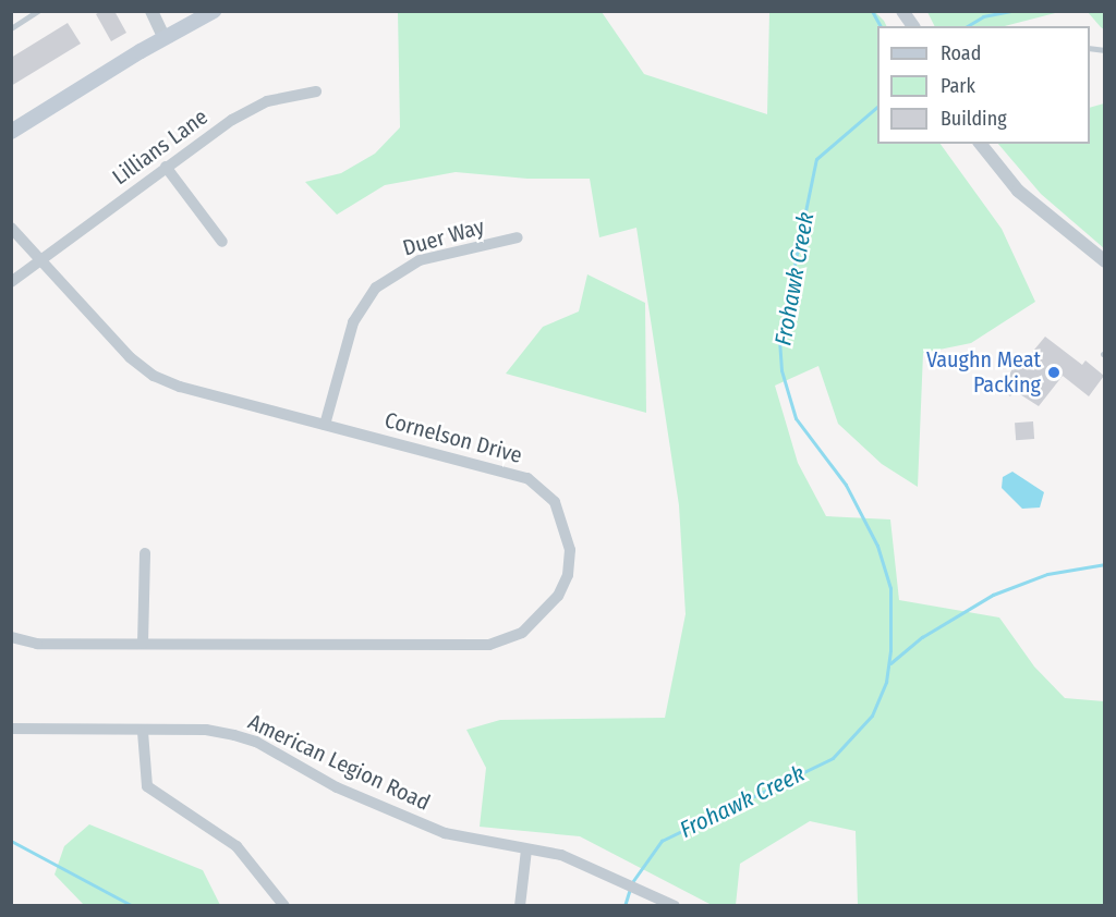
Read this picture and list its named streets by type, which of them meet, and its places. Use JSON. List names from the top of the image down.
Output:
{
  "streets": {
    "street": [
      "Lillians Lane",
      "Duer Way",
      "Cornelson Drive",
      "American Legion Road"
    ]
  },
  "crossings": [
    ["Lillians Lane", "Cornelson Drive"],
    ["Duer Way", "Cornelson Drive"]
  ],
  "water": ["Frohawk Creek"],
  "places": ["Vaughn Meat Packing"],
  "legend": ["Road", "Park", "Building"]
}
